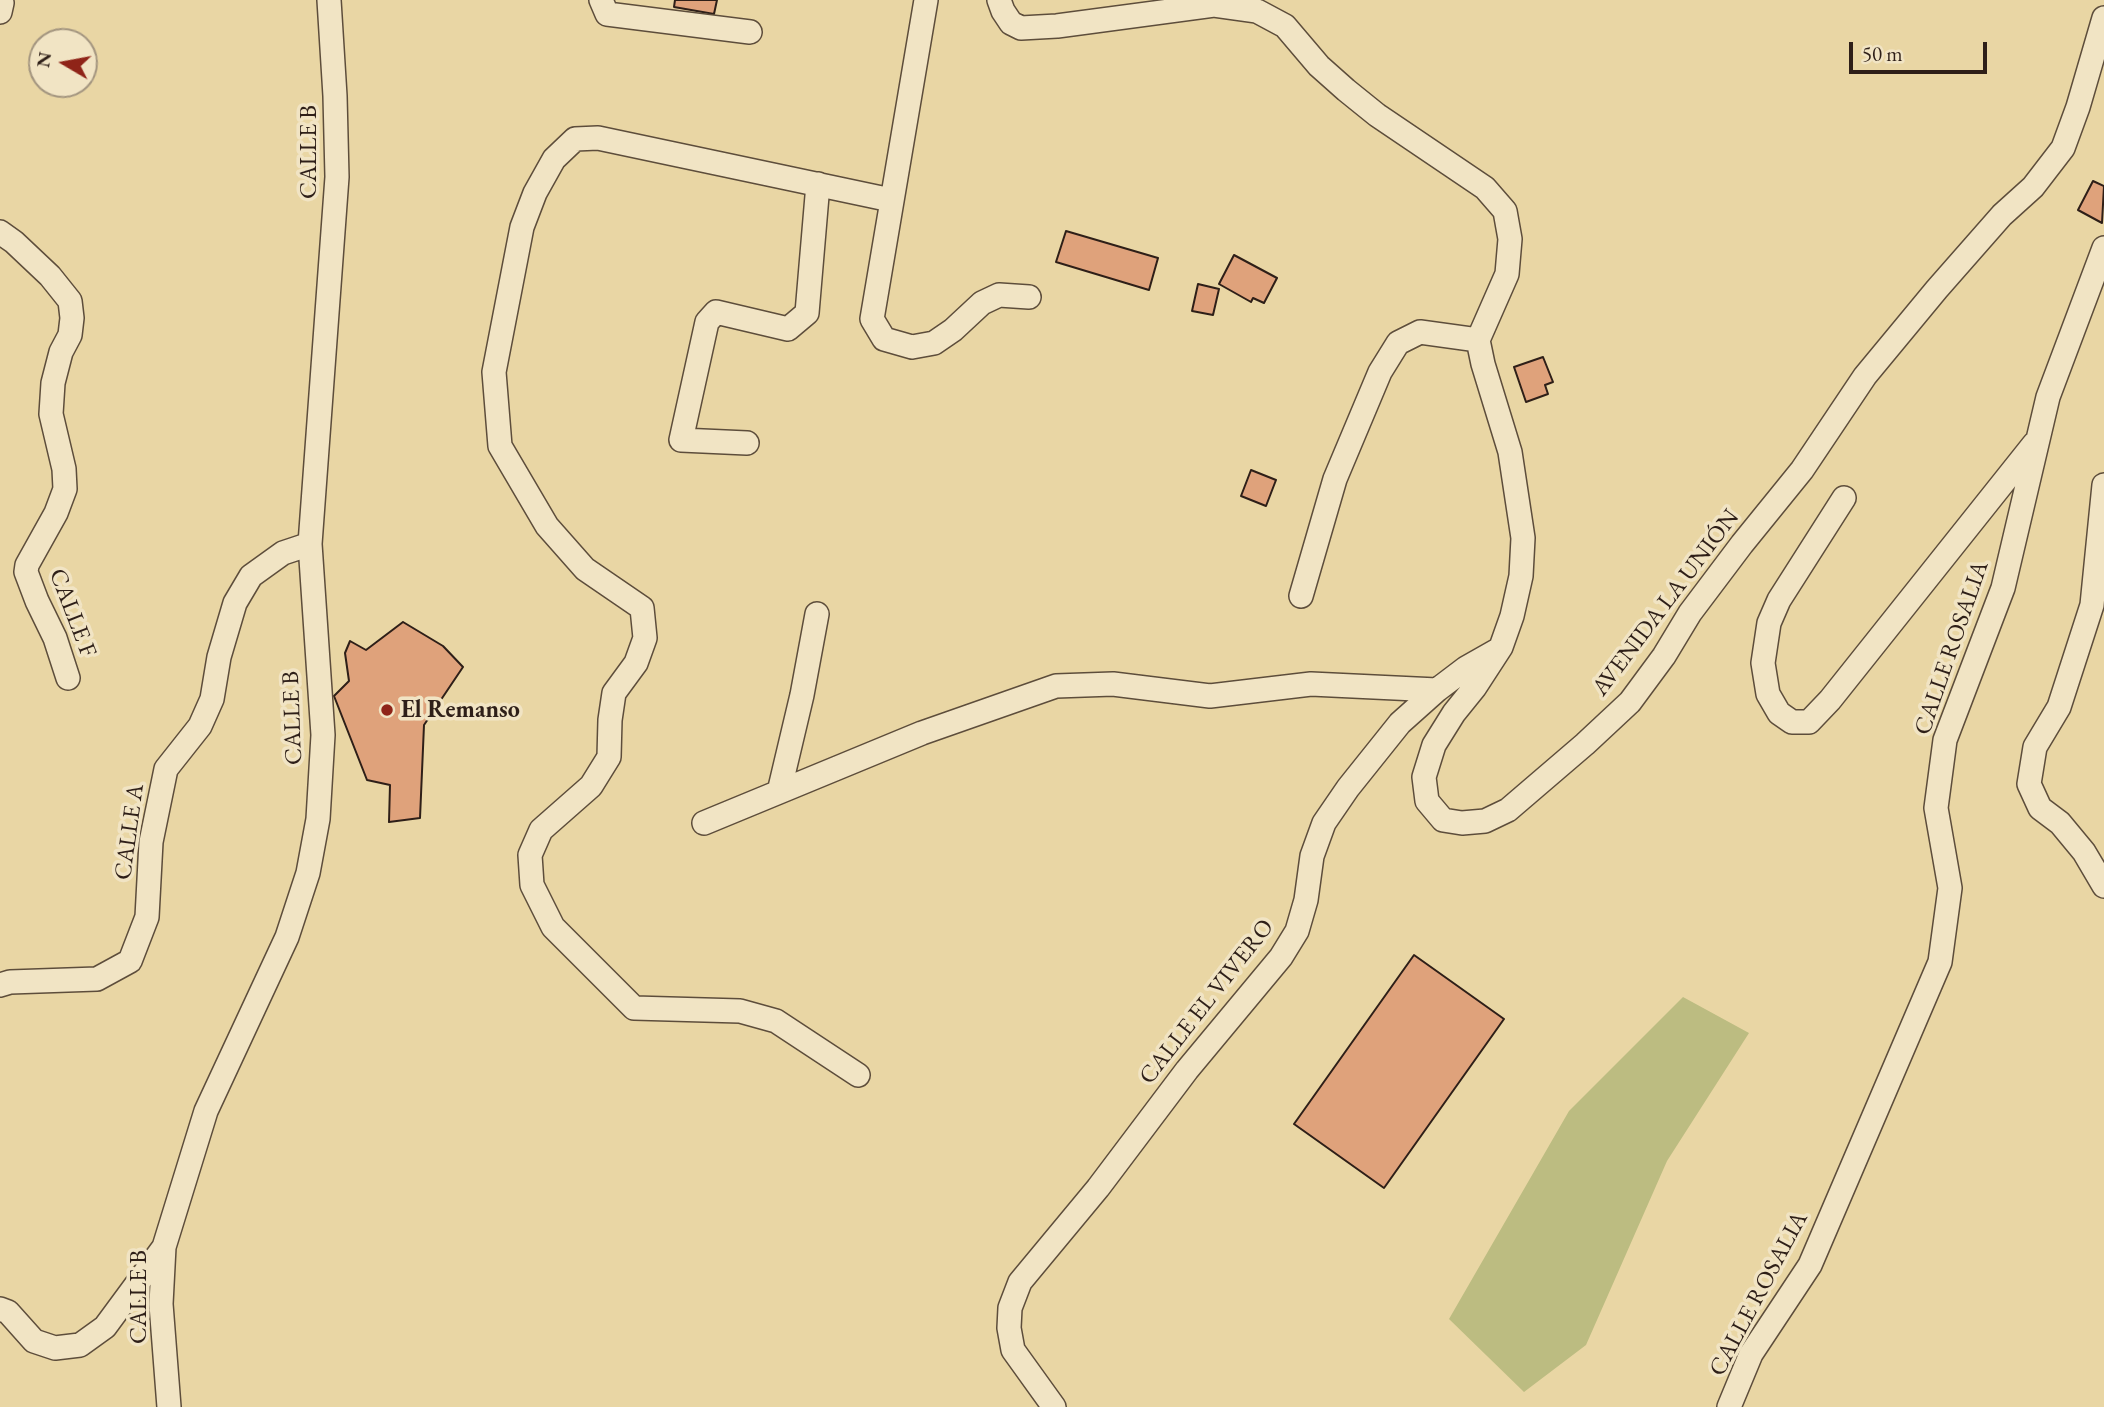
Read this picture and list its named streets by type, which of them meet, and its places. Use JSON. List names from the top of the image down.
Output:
{
  "streets": {
    "street": [
      "CALLE B",
      "AVENIDA LA UNIÓN",
      "CALLE F",
      "CALLE ROSALIA",
      "CALLE A",
      "CALLE EL VIVERO"
    ]
  },
  "crossings": [
    ["CALLE B", "CALLE A"],
    ["AVENIDA LA UNIÓN", "CALLE EL VIVERO"]
  ],
  "places": ["El Remanso"],
  "scale_bar": "50 m",
  "north": "left"
}
